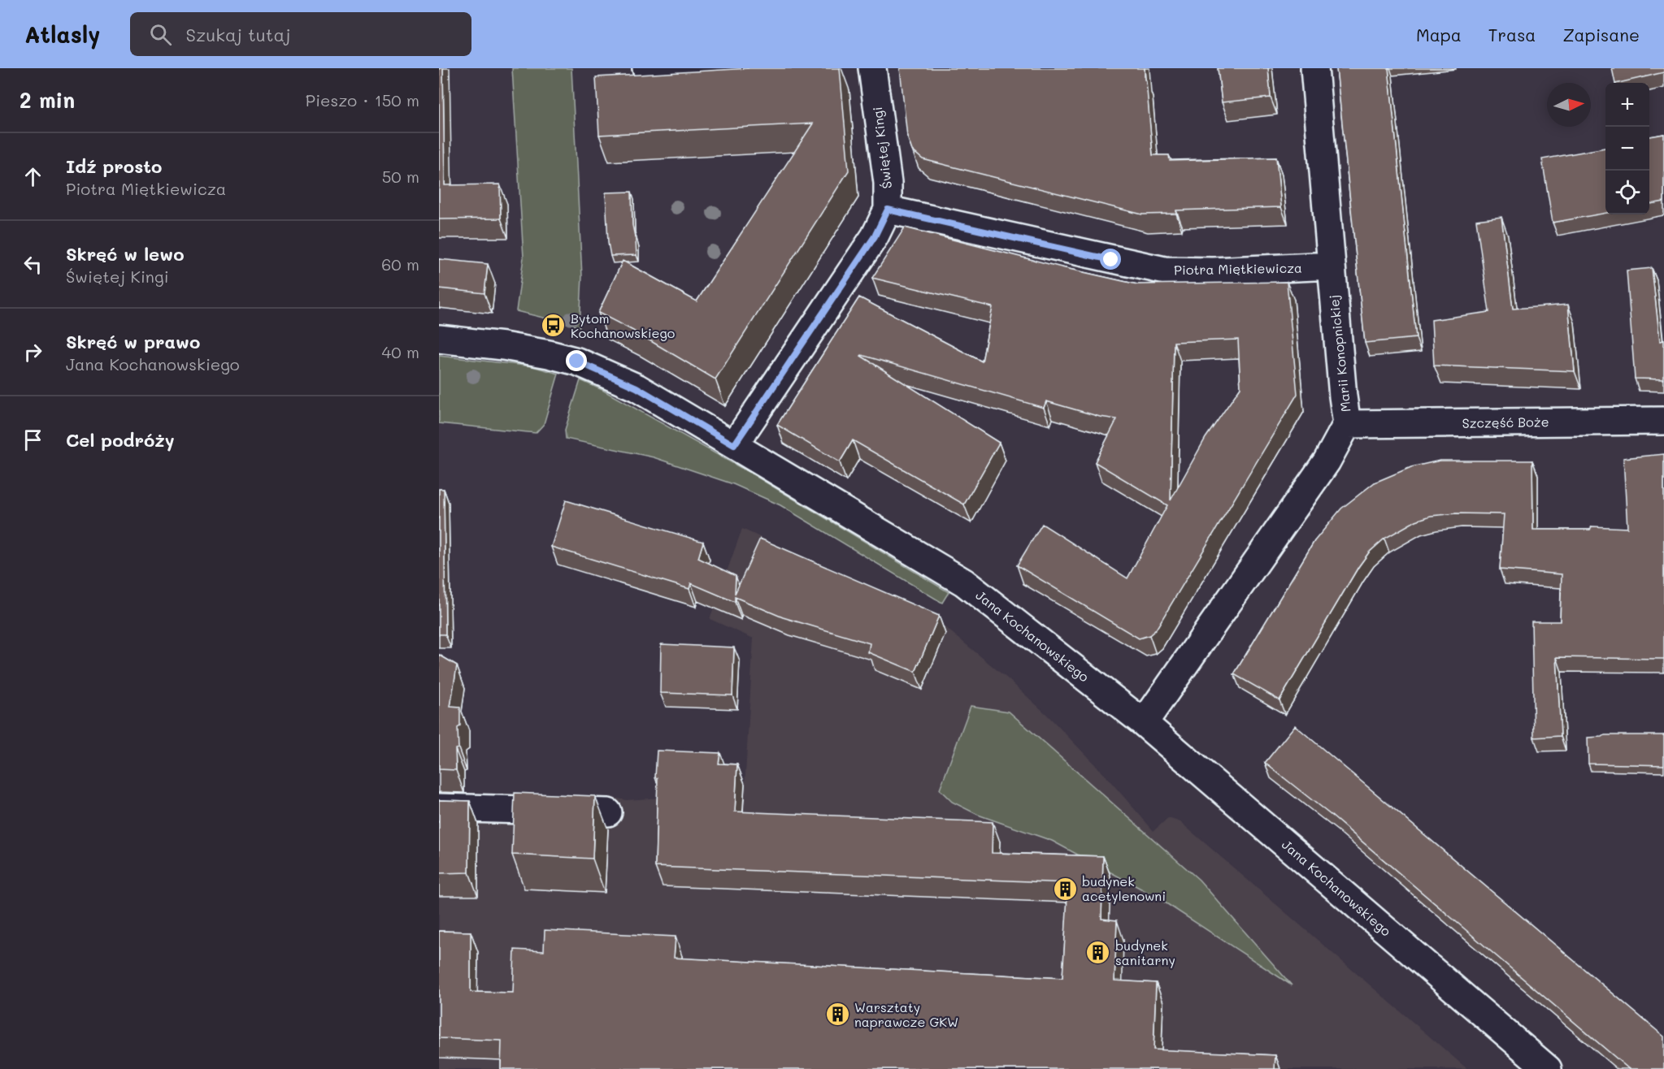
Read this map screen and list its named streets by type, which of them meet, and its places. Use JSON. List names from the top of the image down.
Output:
{
  "streets": {
    "street": [
      "Świętej Kingi",
      "Piotra Miętkiewicza",
      "Marii Konopnickiej",
      "Szczęść Boże",
      "Jana Kochanowskiego"
    ]
  },
  "crossings": [
    ["Świętej Kingi", "Piotra Miętkiewicza"],
    ["Świętej Kingi", "Jana Kochanowskiego"],
    ["Piotra Miętkiewicza", "Marii Konopnickiej"],
    ["Marii Konopnickiej", "Szczęść Boże"],
    ["Marii Konopnickiej", "Jana Kochanowskiego"]
  ],
  "places": {
    "bus stop": ["Bytom Kochanowskiego"],
    "building": ["budynek acetylenowni", "budynek sanitarny", "Warsztaty naprawcze GKW"]
  },
  "north": "right",
  "page": {
    "header": "Atlasly",
    "search": "Szukaj tutaj",
    "nav": ["Mapa", "Trasa", "Zapisane"],
    "heading": ["2 min", "Pieszo · 150 m"],
    "map_buttons": ["+", "−"],
    "list": [
      ["Idź prosto", "Piotra Miętkiewicza", "50 m"],
      ["Skręć w lewo", "Świętej Kingi", "60 m"],
      ["Skręć w prawo", "Jana Kochanowskiego", "40 m"],
      "Cel podróży"
    ]
  }
}
